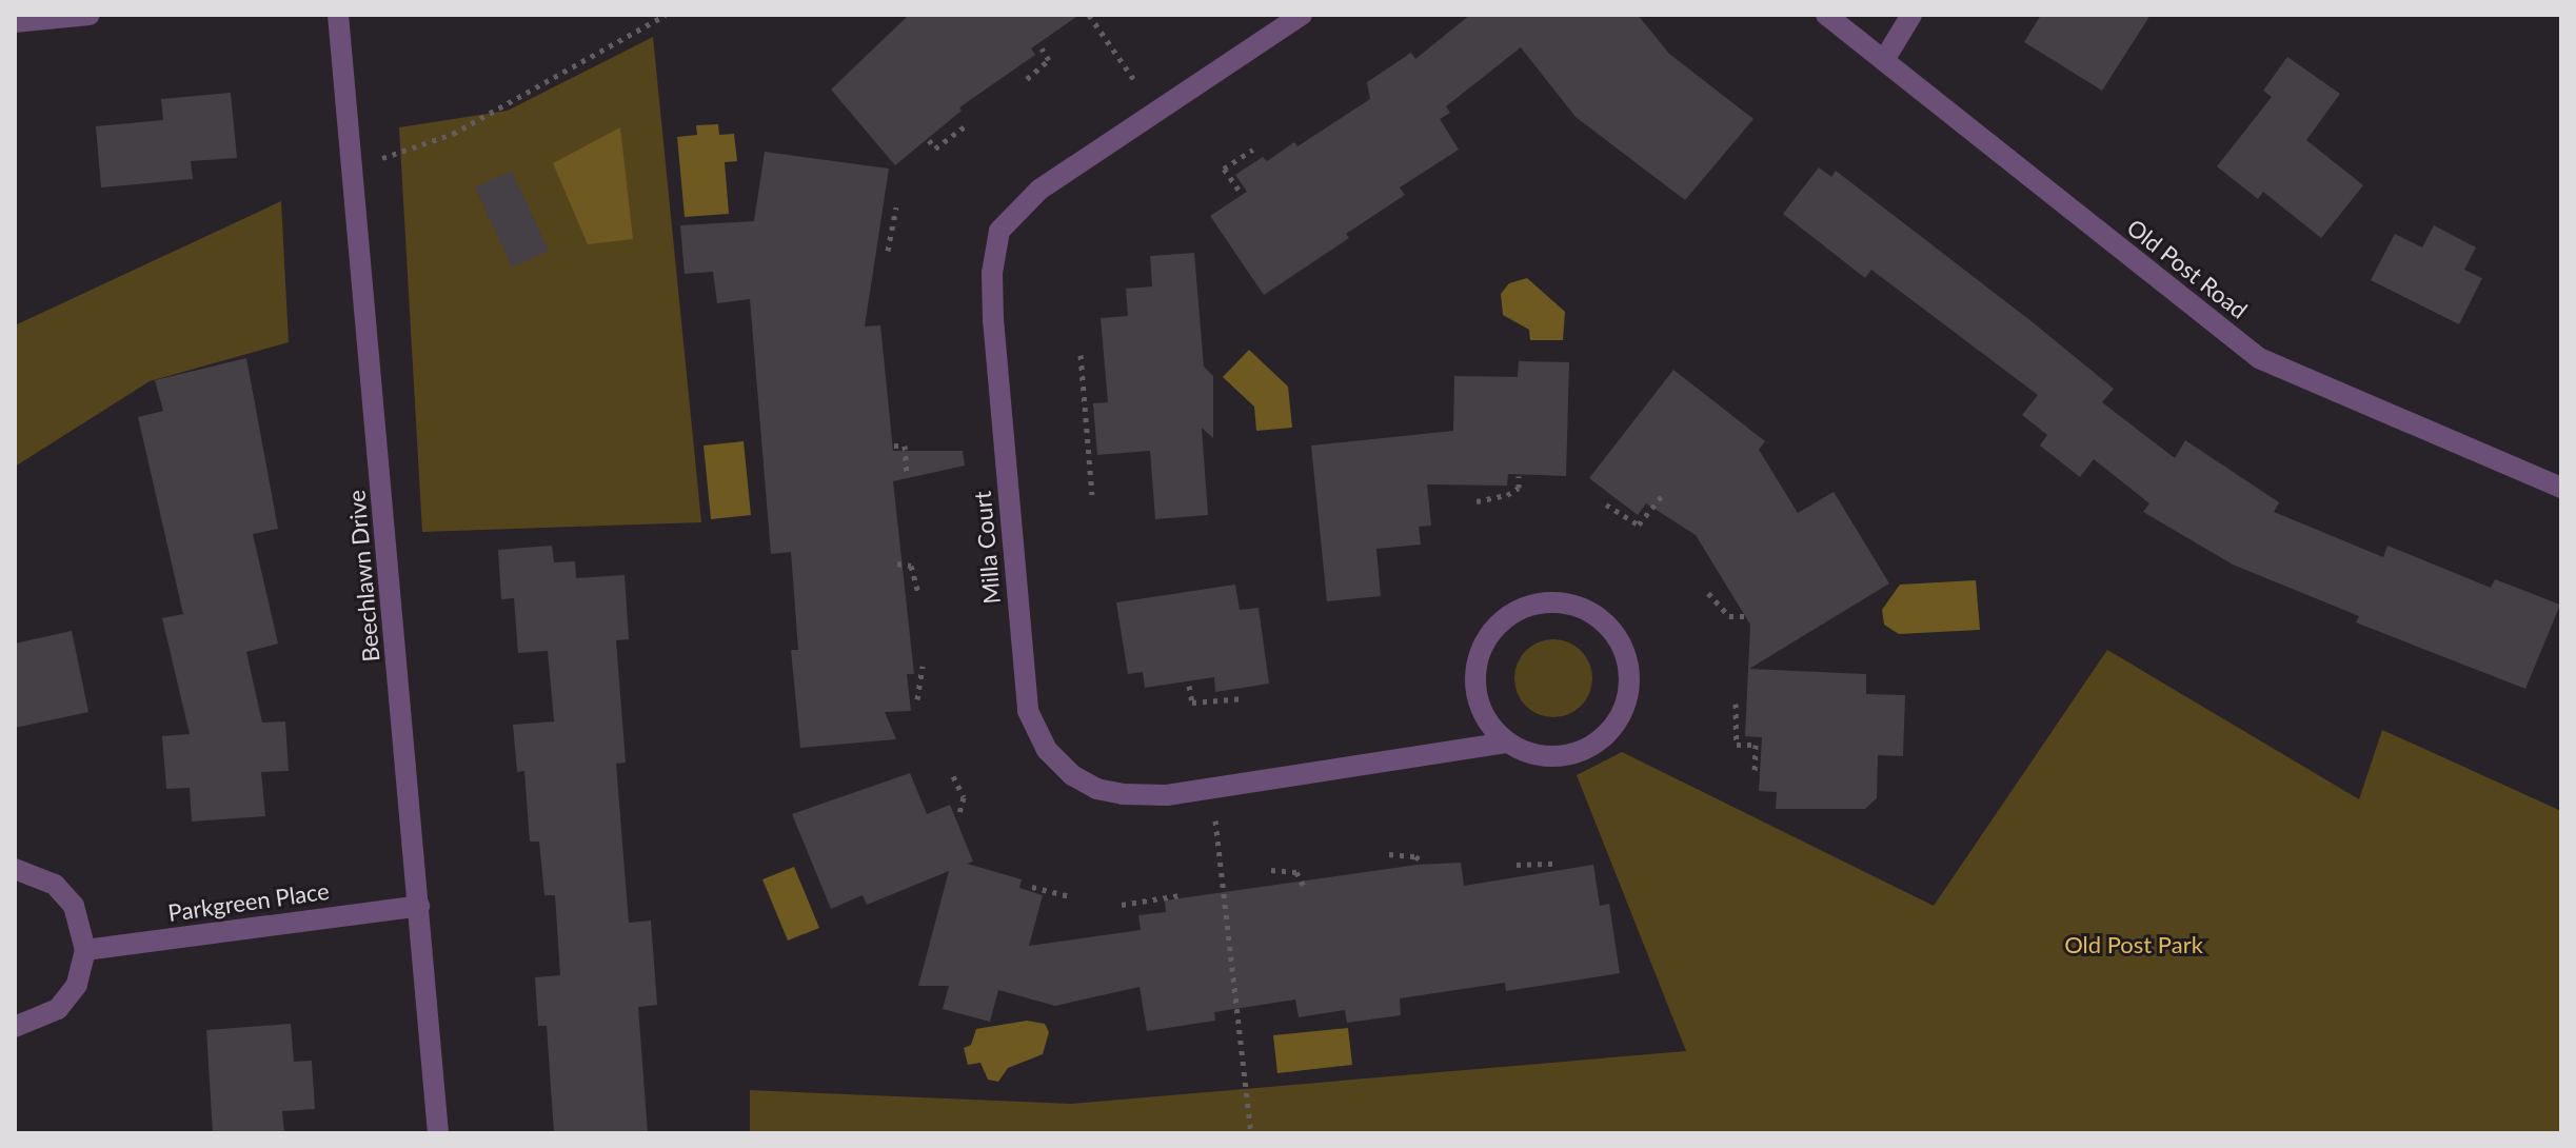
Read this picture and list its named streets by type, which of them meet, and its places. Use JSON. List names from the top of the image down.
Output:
{
  "streets": {
    "street": [
      "Old Post Road",
      "Milla Court",
      "Beechlawn Drive",
      "Parkgreen Place"
    ]
  },
  "crossings": [
    ["Beechlawn Drive", "Parkgreen Place"]
  ],
  "parks": ["Old Post Park"]
}
